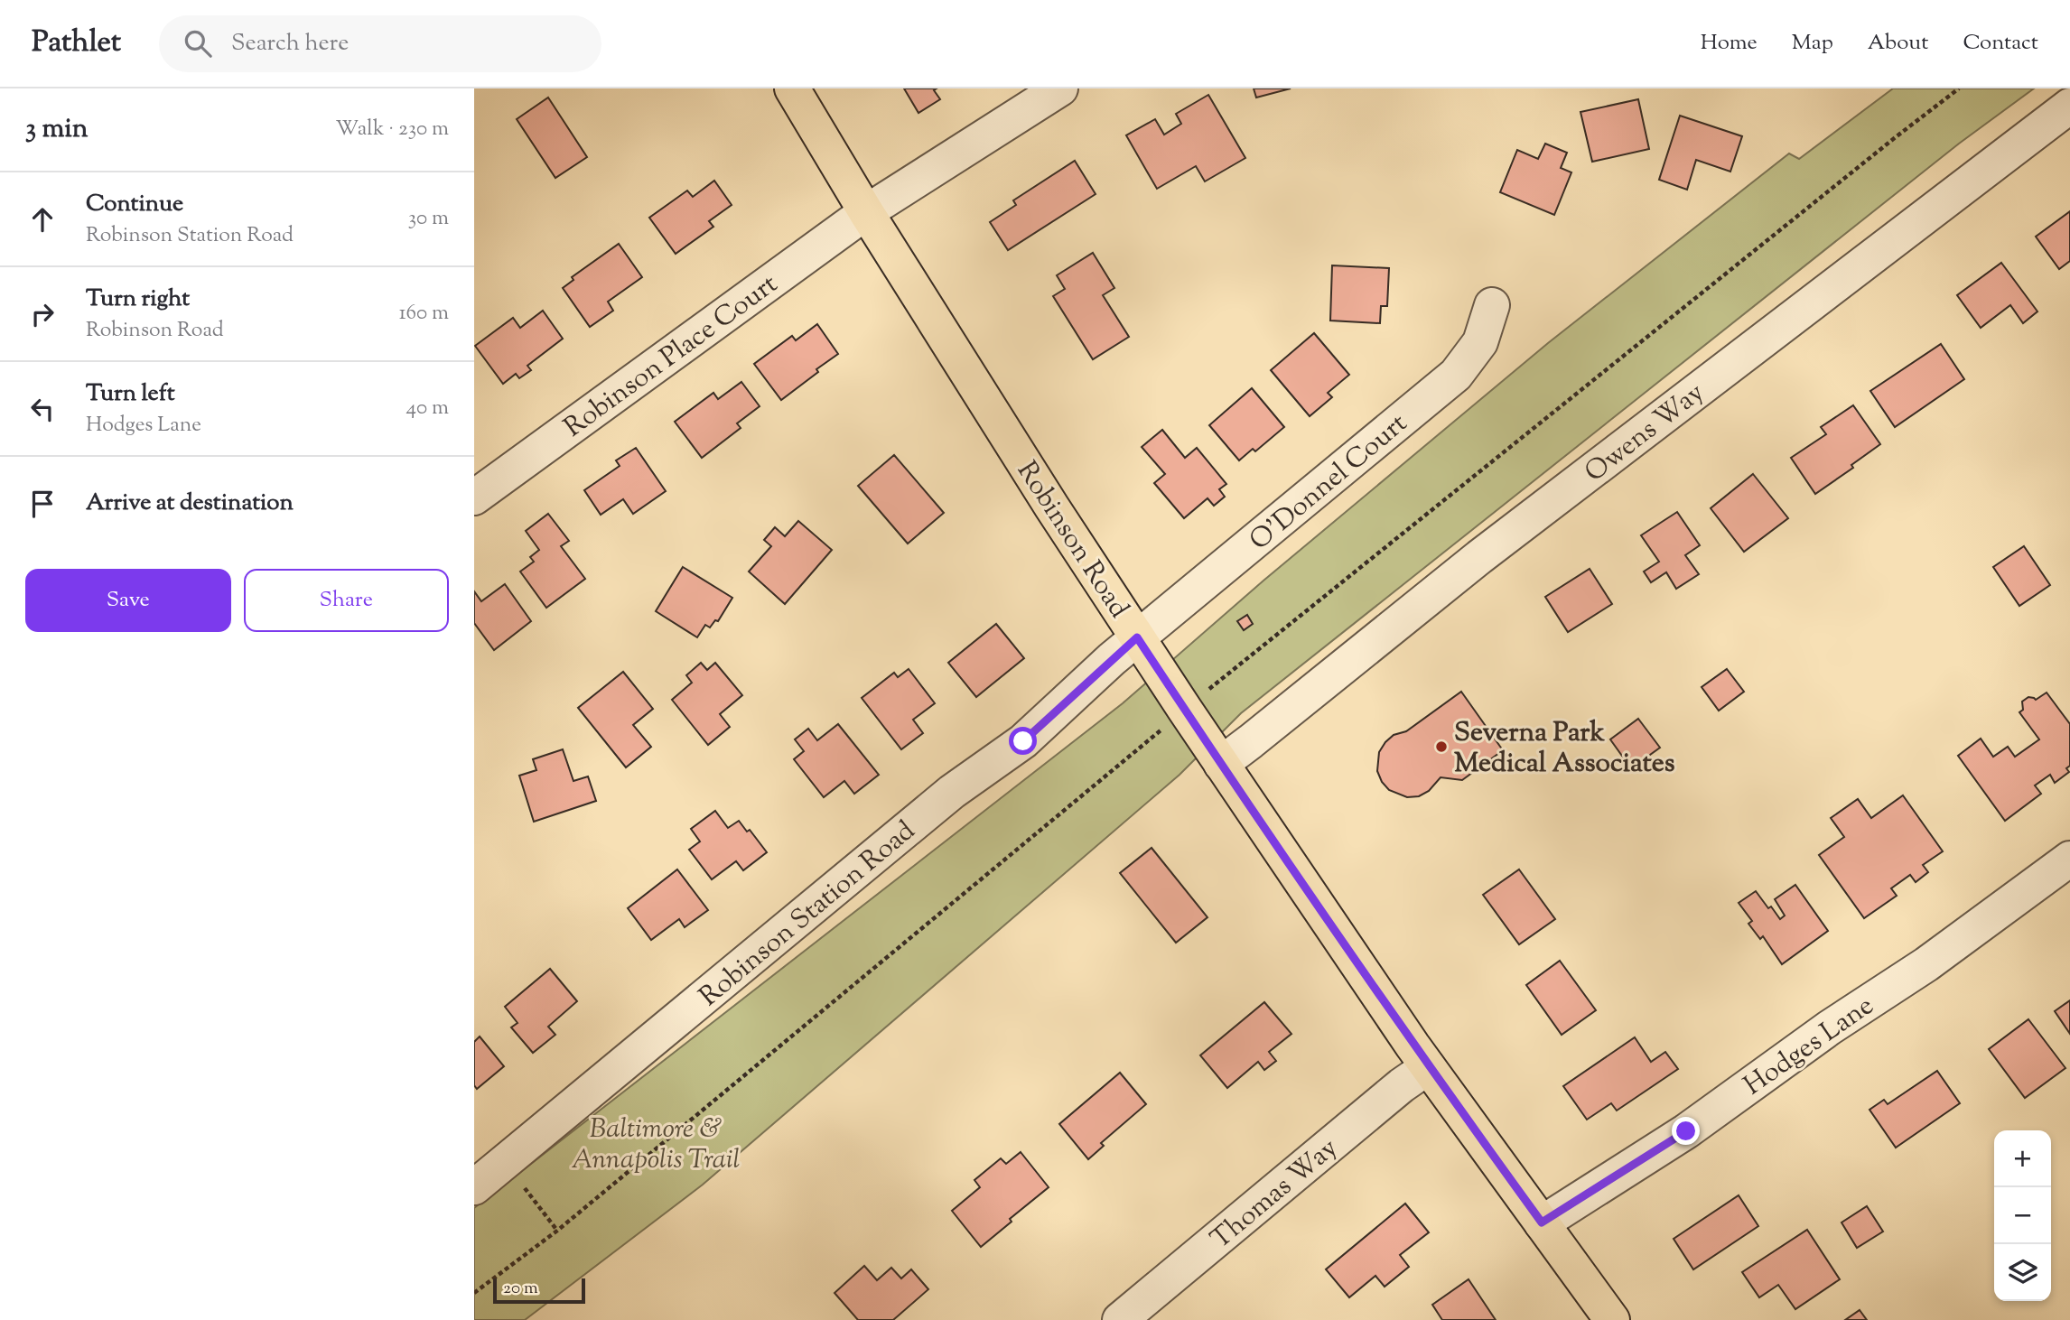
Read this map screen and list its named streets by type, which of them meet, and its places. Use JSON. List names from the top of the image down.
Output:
{
  "streets": {
    "main road": ["Robinson Road"],
    "street": [
      "Robinson Place Court",
      "Owens Way",
      "O'Donnel Court",
      "Robinson Station Road",
      "Hodges Lane",
      "Thomas Way"
    ]
  },
  "crossings": [
    ["Robinson Place Court", "Robinson Road"],
    ["Owens Way", "Robinson Road"],
    ["O'Donnel Court", "Robinson Road"],
    ["O'Donnel Court", "Robinson Station Road"],
    ["Robinson Road", "Robinson Station Road"],
    ["Robinson Road", "Hodges Lane"],
    ["Robinson Road", "Thomas Way"]
  ],
  "parks": ["Baltimore & Annapolis Trail"],
  "places": ["Severna Park Medical Associates"],
  "scale_bar": "20 m",
  "page": {
    "header": "Pathlet",
    "search": "Search here",
    "nav": [
      "Home",
      "Map",
      "About",
      "Contact"
    ],
    "heading": ["3 min", "Walk · 230 m"],
    "list": [
      ["Continue", "Robinson Station Road", "30 m"],
      ["Turn right", "Robinson Road", "160 m"],
      ["Turn left", "Hodges Lane", "40 m"],
      "Arrive at destination"
    ],
    "buttons": ["Save", "Share"],
    "map_buttons": ["+", "−"],
    "scale": "20 m"
  }
}
